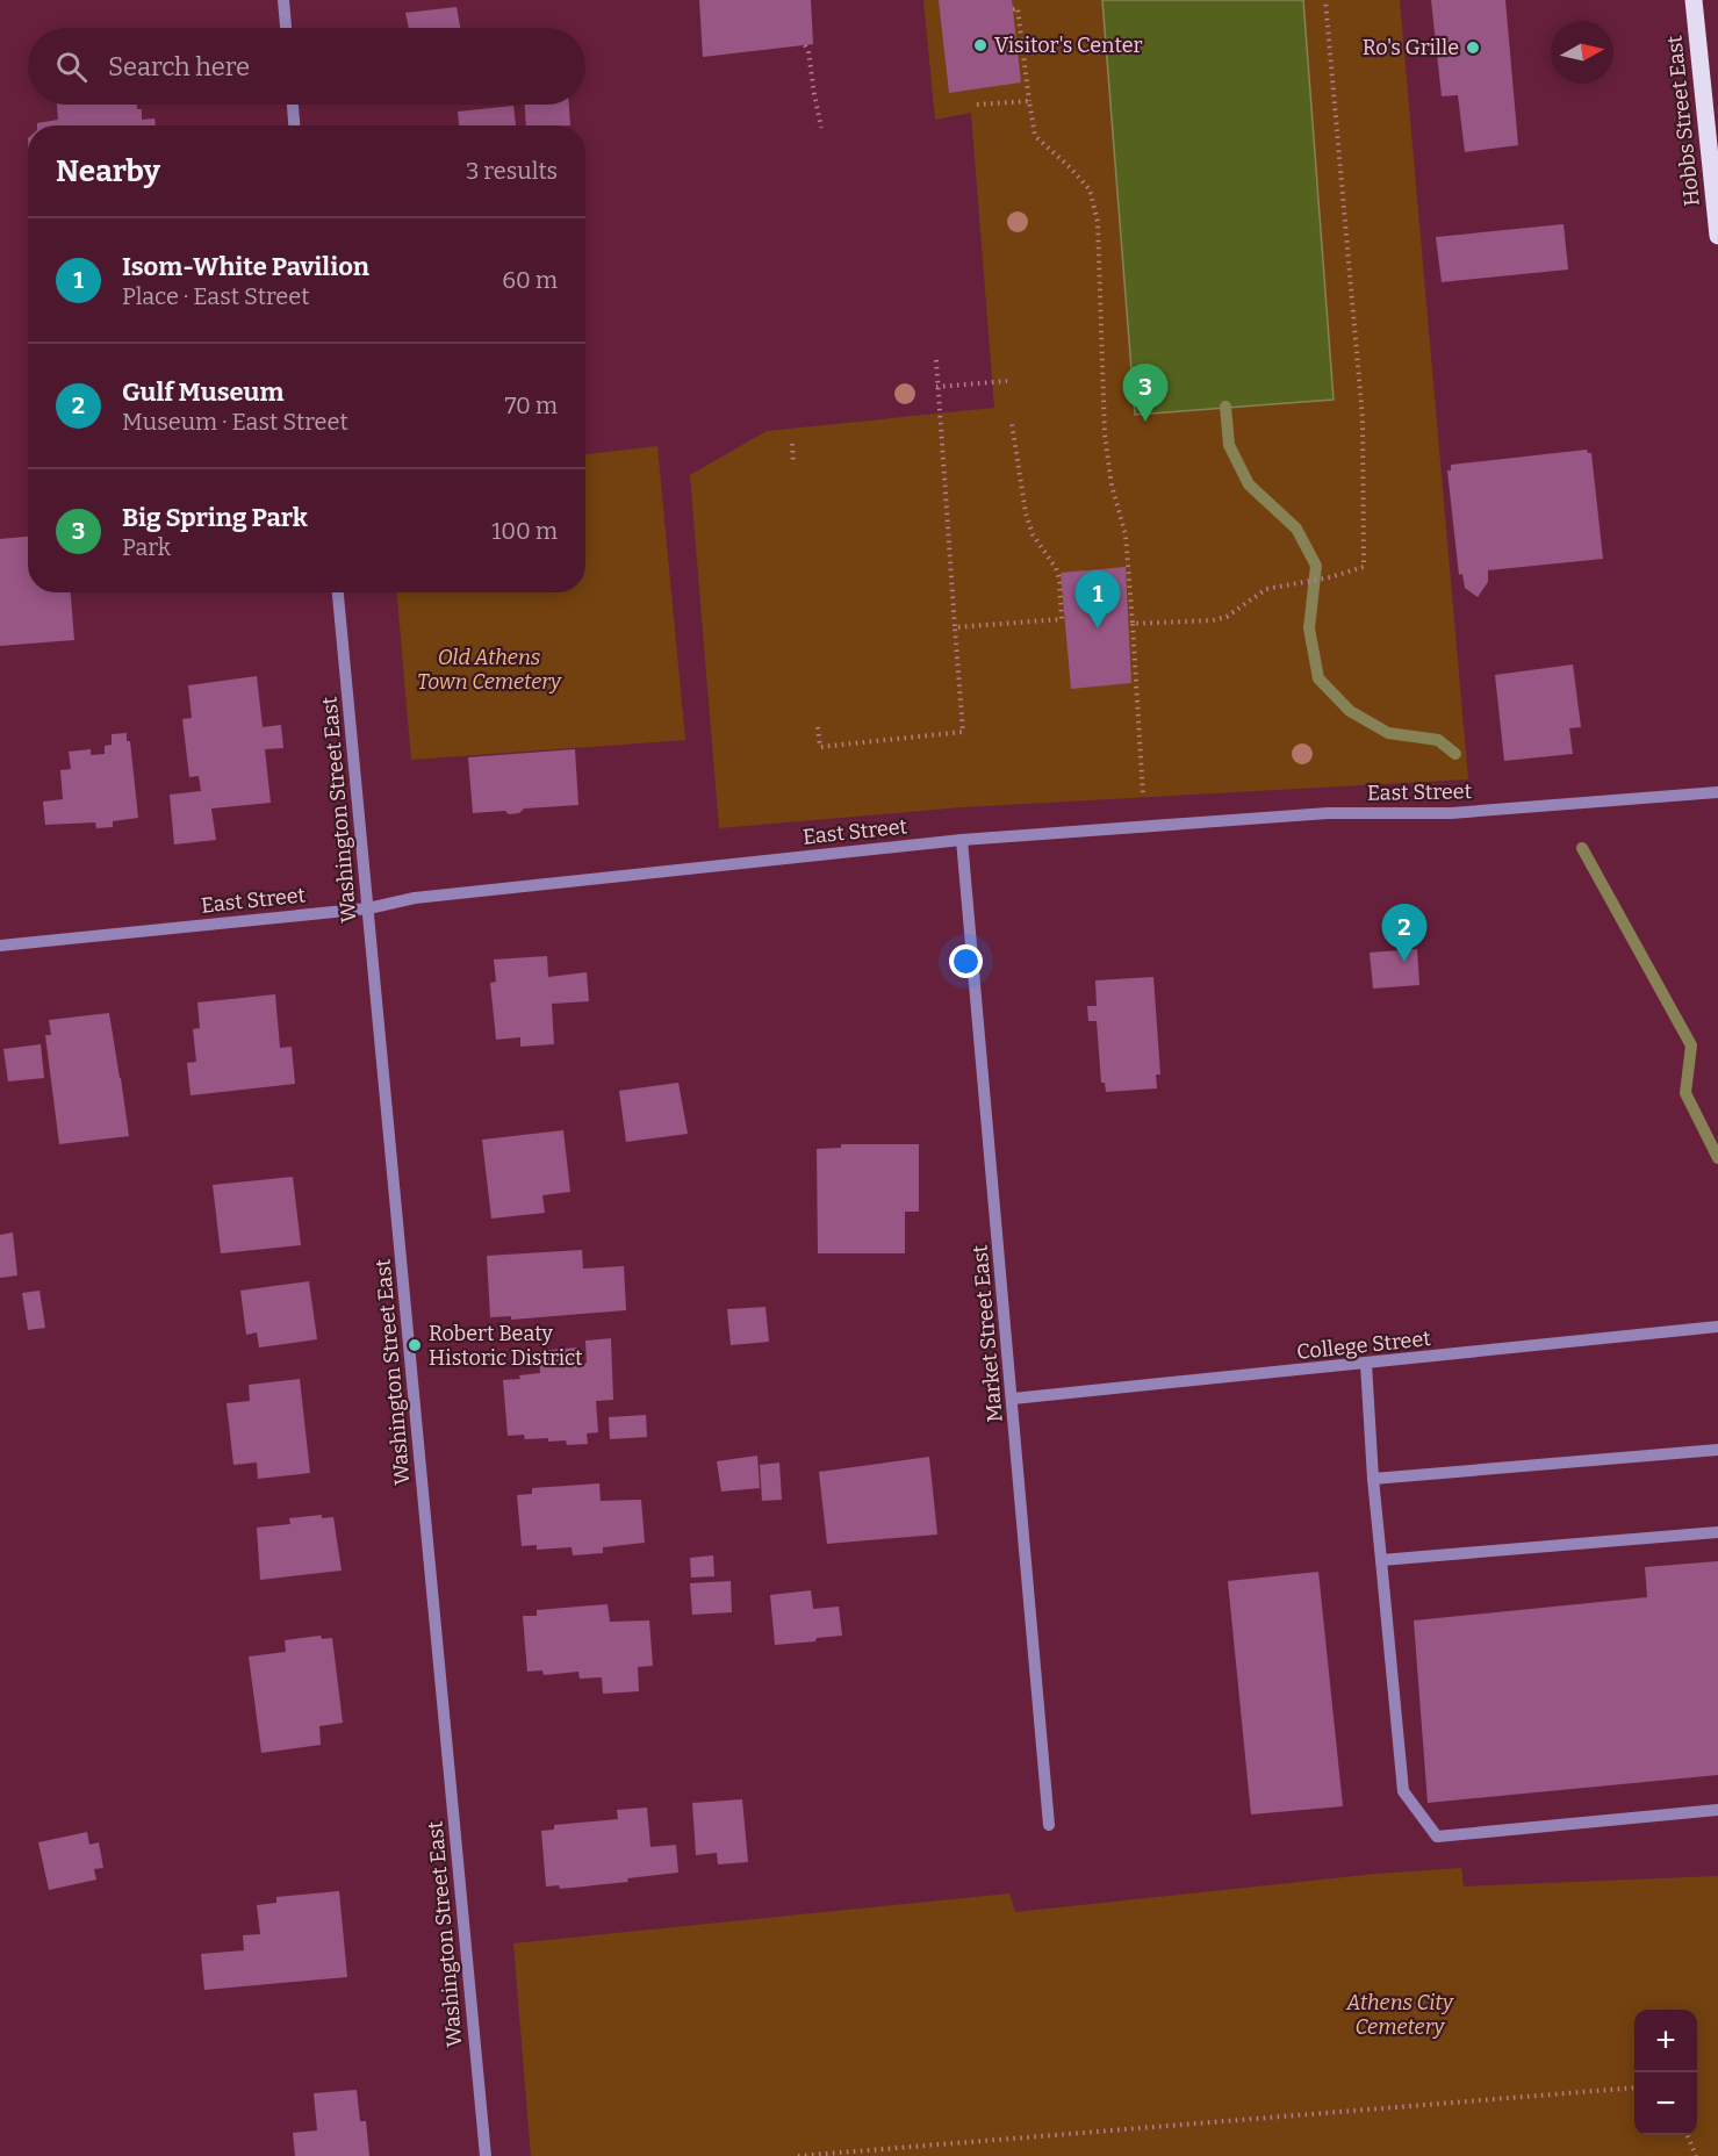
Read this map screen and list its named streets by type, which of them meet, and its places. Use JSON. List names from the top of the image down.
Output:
{
  "streets": {
    "main road": ["Hobbs Street East"],
    "street": [
      "East Street",
      "Washington Street East",
      "Market Street East",
      "College Street"
    ]
  },
  "crossings": [
    ["East Street", "Washington Street East"],
    ["East Street", "Market Street East"],
    ["Market Street East", "College Street"]
  ],
  "parks": ["Old Athens Town Cemetery", "Athens City Cemetery"],
  "places": ["Visitor's Center", "Ro's Grille", "Robert Beaty Historic District"],
  "north": "right",
  "page": {
    "search": "Search here",
    "heading": ["Nearby", "3 results"],
    "list": [
      {
        "mark": "1",
        "name": "Isom-White Pavilion",
        "note": "Place · East Street",
        "value": "60 m"
      },
      {
        "mark": "2",
        "name": "Gulf Museum",
        "note": "Museum · East Street",
        "value": "70 m"
      },
      {
        "mark": "3",
        "name": "Big Spring Park",
        "note": "Park",
        "value": "100 m"
      }
    ],
    "pins": ["3", "1", "2"],
    "map_buttons": ["+", "−"]
  }
}
